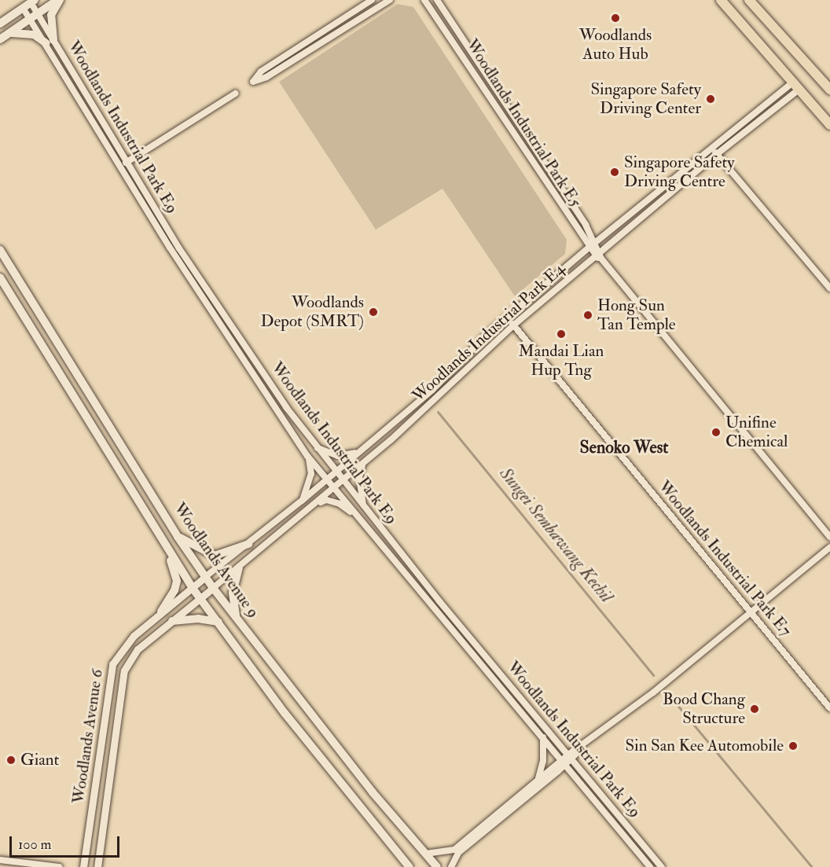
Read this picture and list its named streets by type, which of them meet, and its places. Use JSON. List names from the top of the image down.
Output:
{
  "streets": {
    "main road": ["Woodlands Avenue 9"],
    "street": [
      "Woodlands Industrial Park E5",
      "Woodlands Industrial Park E9",
      "Woodlands Industrial Park E4",
      "Woodlands Industrial Park E7",
      "Woodlands Avenue 6"
    ]
  },
  "crossings": [
    ["Woodlands Industrial Park E5", "Woodlands Industrial Park E4"],
    ["Woodlands Industrial Park E9", "Woodlands Industrial Park E4"],
    ["Woodlands Industrial Park E4", "Woodlands Industrial Park E7"],
    ["Woodlands Industrial Park E4", "Woodlands Avenue 9"],
    ["Woodlands Industrial Park E4", "Woodlands Avenue 6"],
    ["Woodlands Avenue 9", "Woodlands Avenue 6"]
  ],
  "districts": ["Senoko West"],
  "water": ["Sungei Sembawang Kechil"],
  "places": [
    "Woodlands Auto Hub",
    "Singapore Safety Driving Center",
    "Singapore Safety Driving Centre",
    "Woodlands Depot (SMRT)",
    "Hong Sun Tan Temple",
    "Mandai Lian Hup Tng",
    "Unifine Chemical",
    "Bood Chang Structure",
    "Sin San Kee Automobile",
    "Giant"
  ],
  "scale_bar": "100 m"
}
